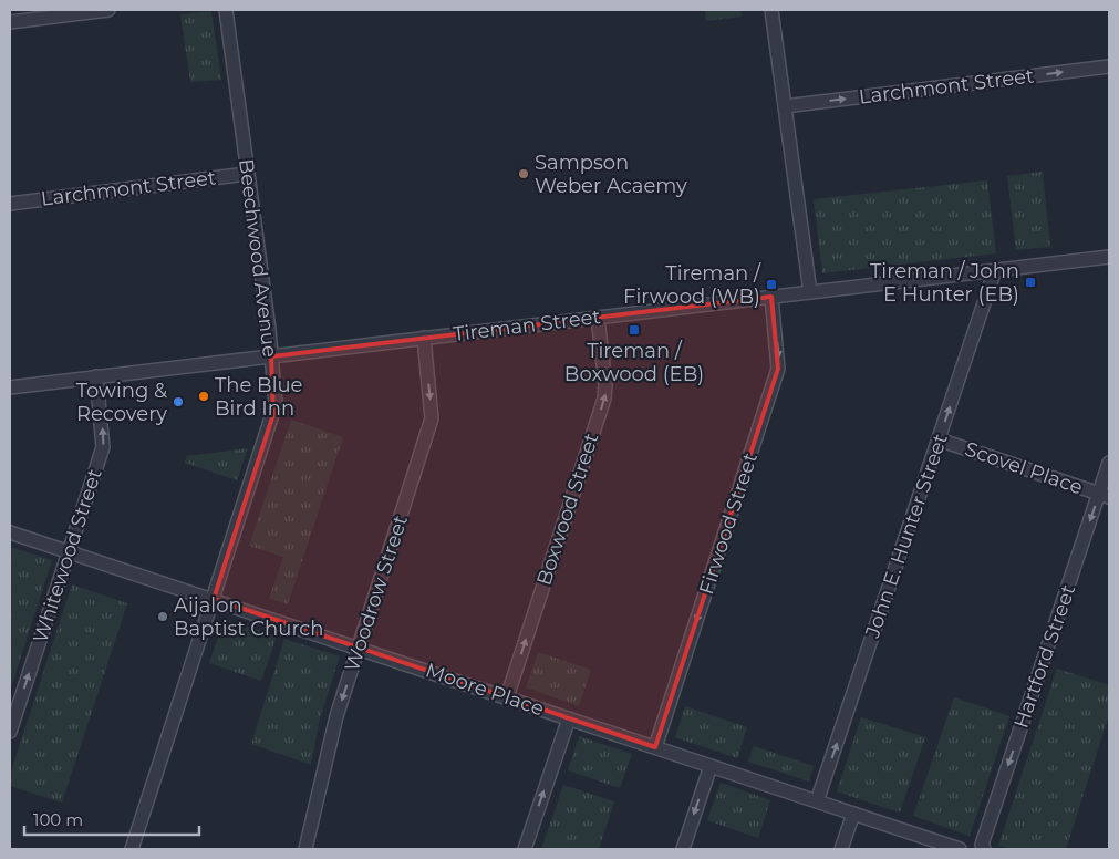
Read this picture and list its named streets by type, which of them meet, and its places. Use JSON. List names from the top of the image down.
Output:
{
  "streets": {
    "street": [
      "Larchmont Street",
      "Beechwood Avenue",
      "Tireman Street",
      "Scovel Place",
      "Boxwood Street",
      "Firwood Street",
      "John E. Hunter Street",
      "Whitewood Street",
      "Woodrow Street",
      "Hartford Street",
      "Moore Place"
    ]
  },
  "crossings": [
    ["Larchmont Street", "Beechwood Avenue"],
    ["Beechwood Avenue", "Tireman Street"],
    ["Beechwood Avenue", "Moore Place"],
    ["Tireman Street", "Boxwood Street"],
    ["Tireman Street", "Firwood Street"],
    ["Tireman Street", "John E. Hunter Street"],
    ["Tireman Street", "Whitewood Street"],
    ["Tireman Street", "Woodrow Street"],
    ["Scovel Place", "John E. Hunter Street"],
    ["Scovel Place", "Hartford Street"],
    ["Boxwood Street", "Moore Place"],
    ["Firwood Street", "Moore Place"],
    ["John E. Hunter Street", "Moore Place"],
    ["Whitewood Street", "Moore Place"],
    ["Woodrow Street", "Moore Place"]
  ],
  "one_way": [
    "Larchmont Street",
    "Boxwood Street",
    "Firwood Street",
    "John E. Hunter Street",
    "Whitewood Street",
    "Woodrow Street",
    "Hartford Street"
  ],
  "places": {
    "other": [
      "Sampson Weber Acaemy",
      "The Blue Bird Inn",
      "Towing & Recovery",
      "Aijalon Baptist Church"
    ],
    "transit": ["Tireman / John E Hunter (EB)", "Tireman / Firwood (WB)", "Tireman / Boxwood (EB)"]
  },
  "scale_bar": "100 m"
}
